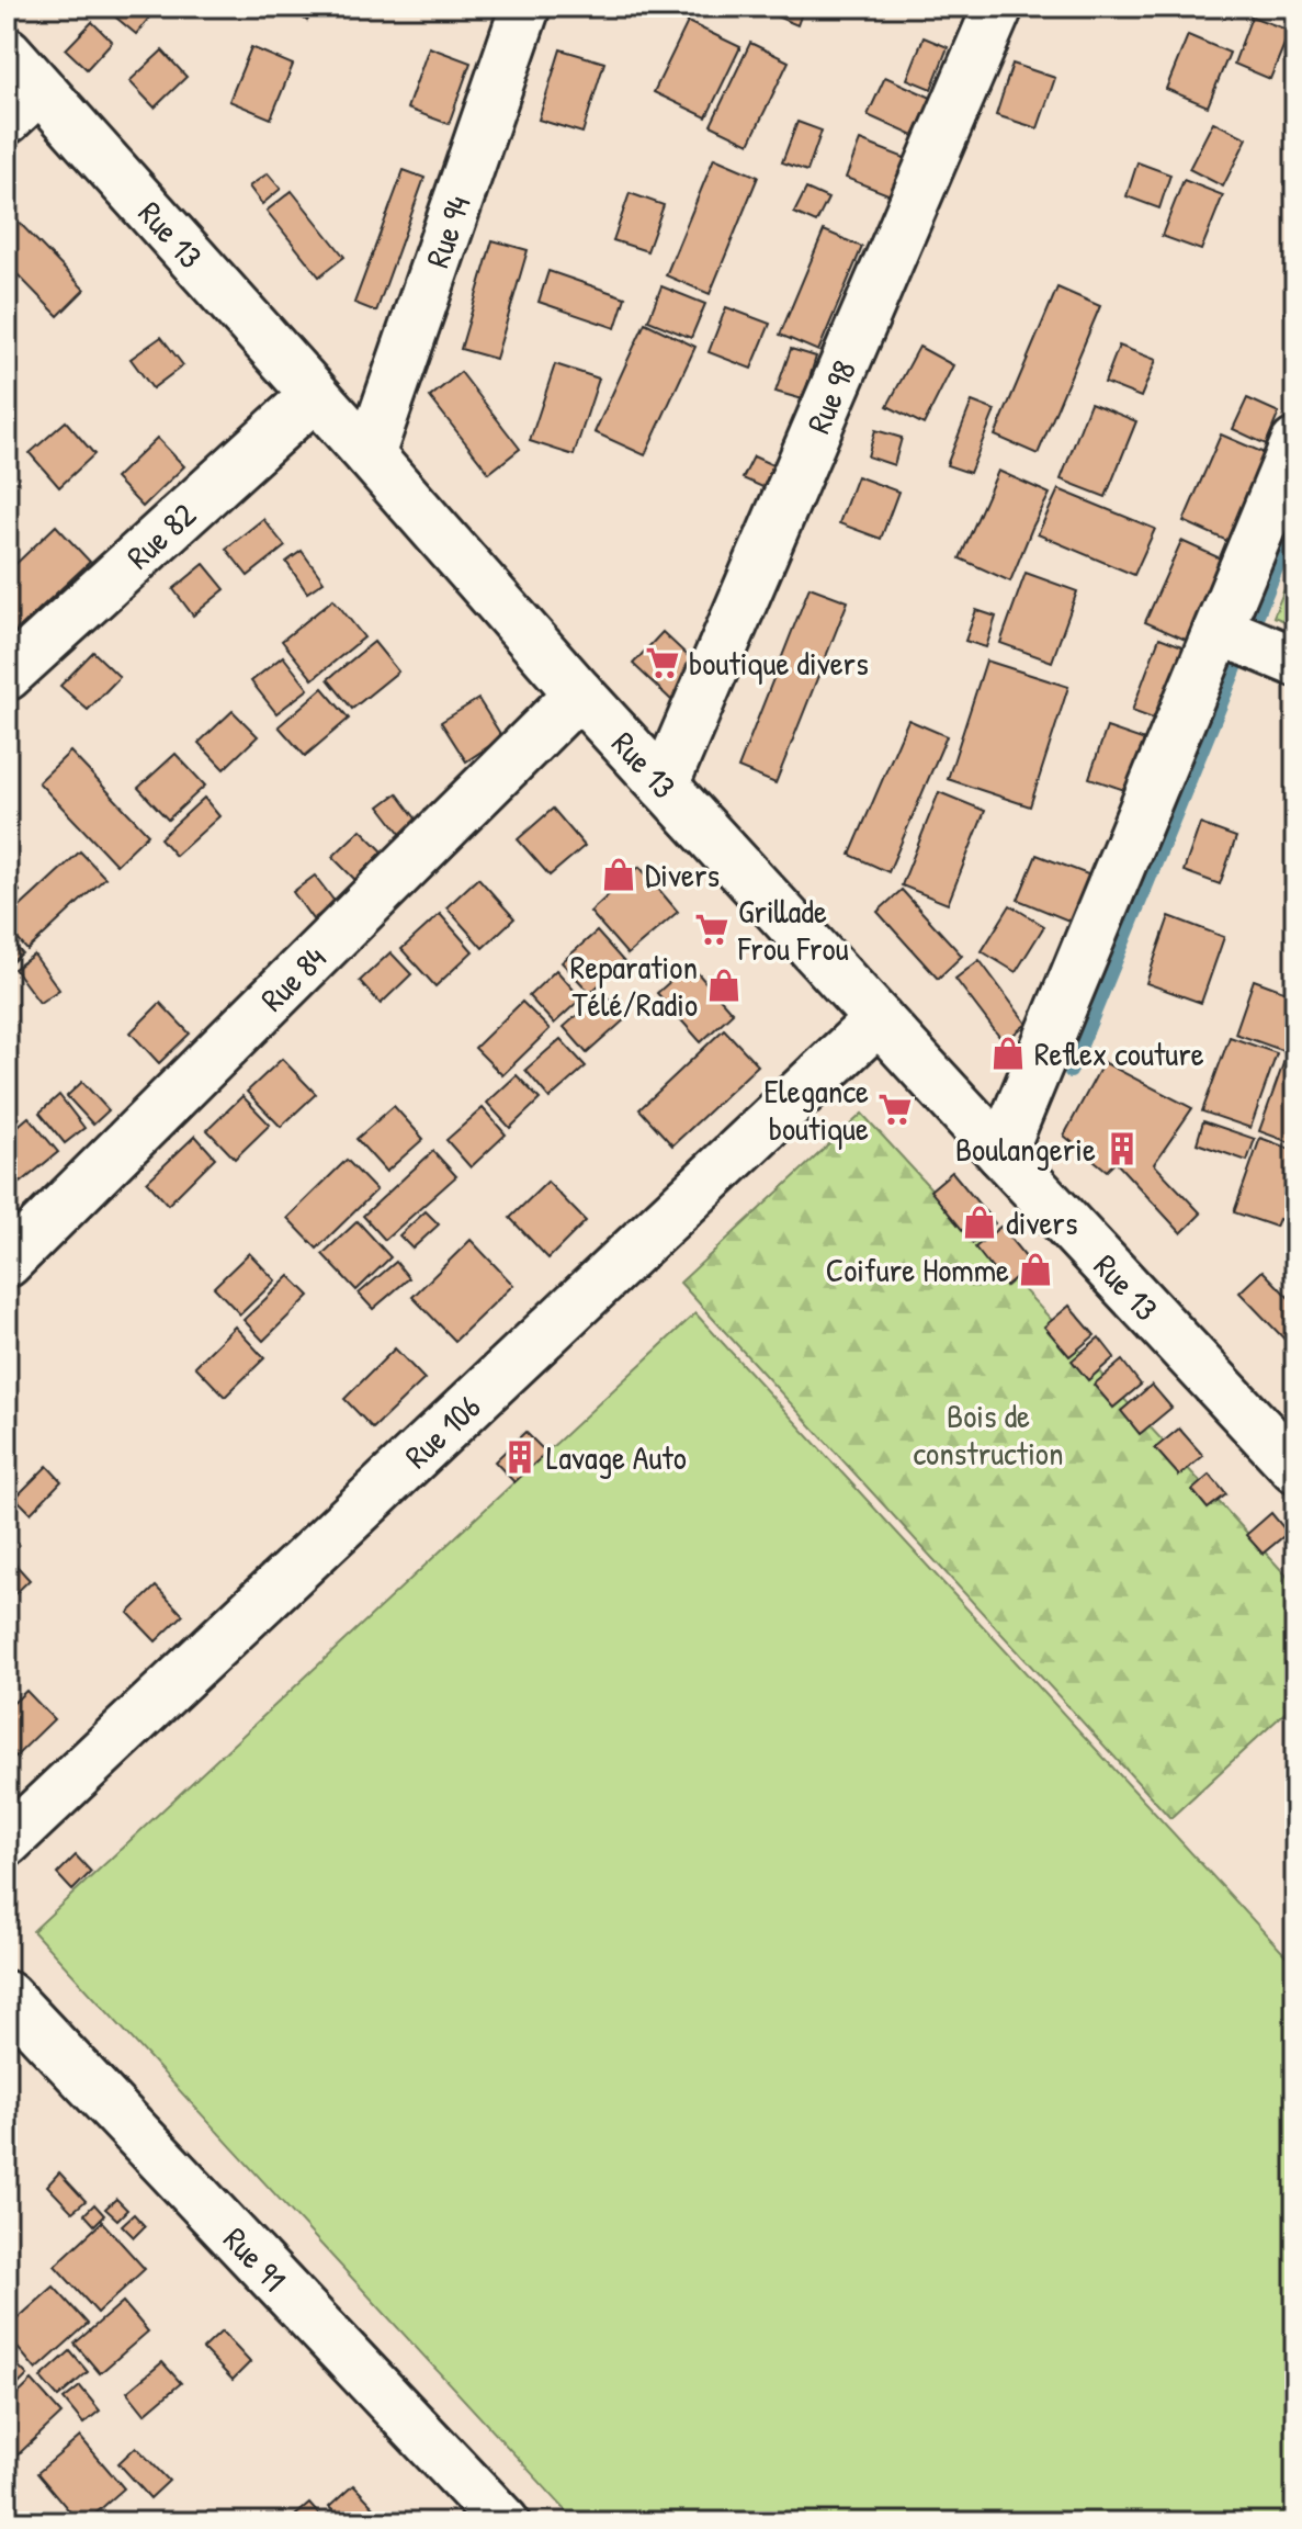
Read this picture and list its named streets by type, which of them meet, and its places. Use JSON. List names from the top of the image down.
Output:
{
  "streets": {
    "street": [
      "Rue 94",
      "Rue 13",
      "Rue 98",
      "Rue 82",
      "Rue 84",
      "Rue 106",
      "Rue 91"
    ]
  },
  "crossings": [
    ["Rue 94", "Rue 13"],
    ["Rue 13", "Rue 98"],
    ["Rue 13", "Rue 82"],
    ["Rue 13", "Rue 84"],
    ["Rue 13", "Rue 106"]
  ],
  "parks": ["Bois de construction"],
  "places": {
    "supermarket": ["boutique divers", "Grillade Frou Frou", "Elegance boutique"],
    "shop": [
      "Divers",
      "Reparation Télé/Radio",
      "Reflex couture",
      "divers",
      "Coifure Homme"
    ],
    "building": ["Boulangerie", "Lavage Auto"]
  }
}
